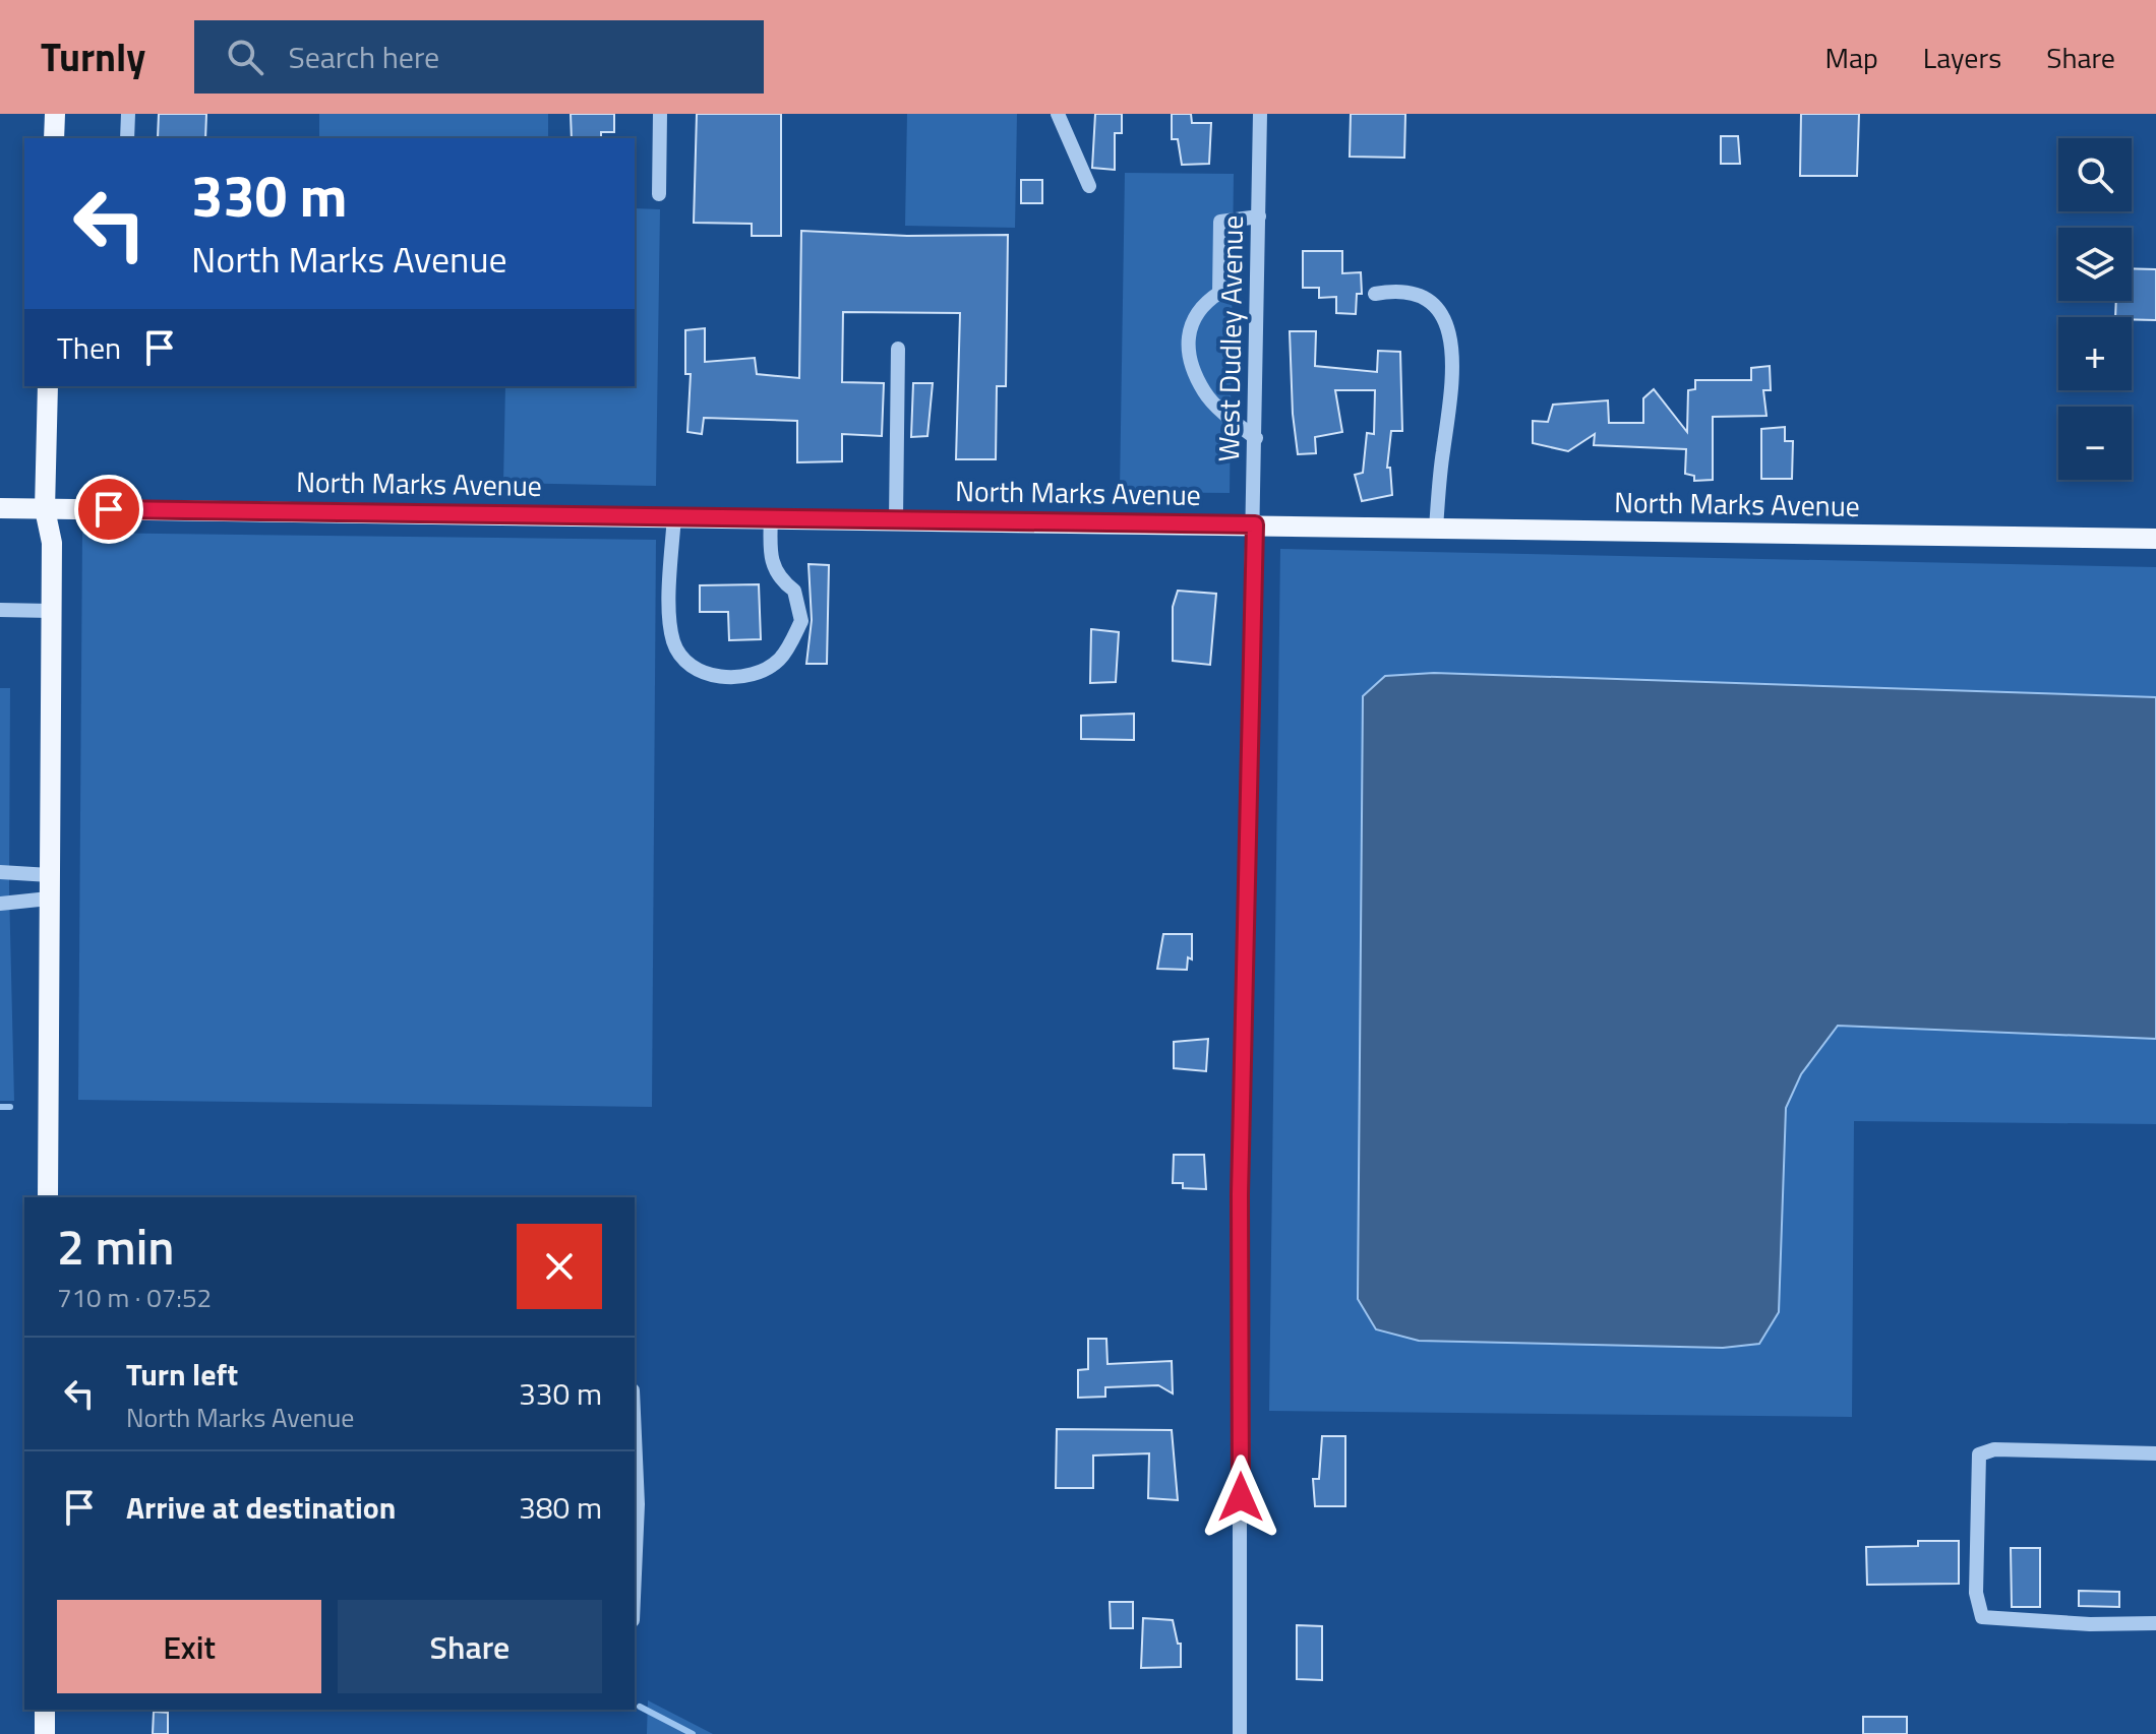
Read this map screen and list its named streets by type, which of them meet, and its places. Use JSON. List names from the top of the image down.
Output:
{
  "streets": {
    "main road": ["North Marks Avenue"],
    "street": ["West Dudley Avenue"]
  },
  "crossings": [
    ["West Dudley Avenue", "North Marks Avenue"]
  ],
  "page": {
    "header": "Turnly",
    "search": "Search here",
    "nav": ["Map", "Layers", "Share"],
    "map_buttons": ["+", "−"],
    "turn": ["330 m", "North Marks Avenue"],
    "then": "Then",
    "heading": ["2 min", "710 m · 07:52"],
    "list": [
      {
        "name": "Turn left",
        "note": "North Marks Avenue",
        "value": "330 m"
      },
      {
        "name": "Arrive at destination",
        "value": "380 m"
      }
    ],
    "buttons": ["Exit", "Share"]
  }
}
